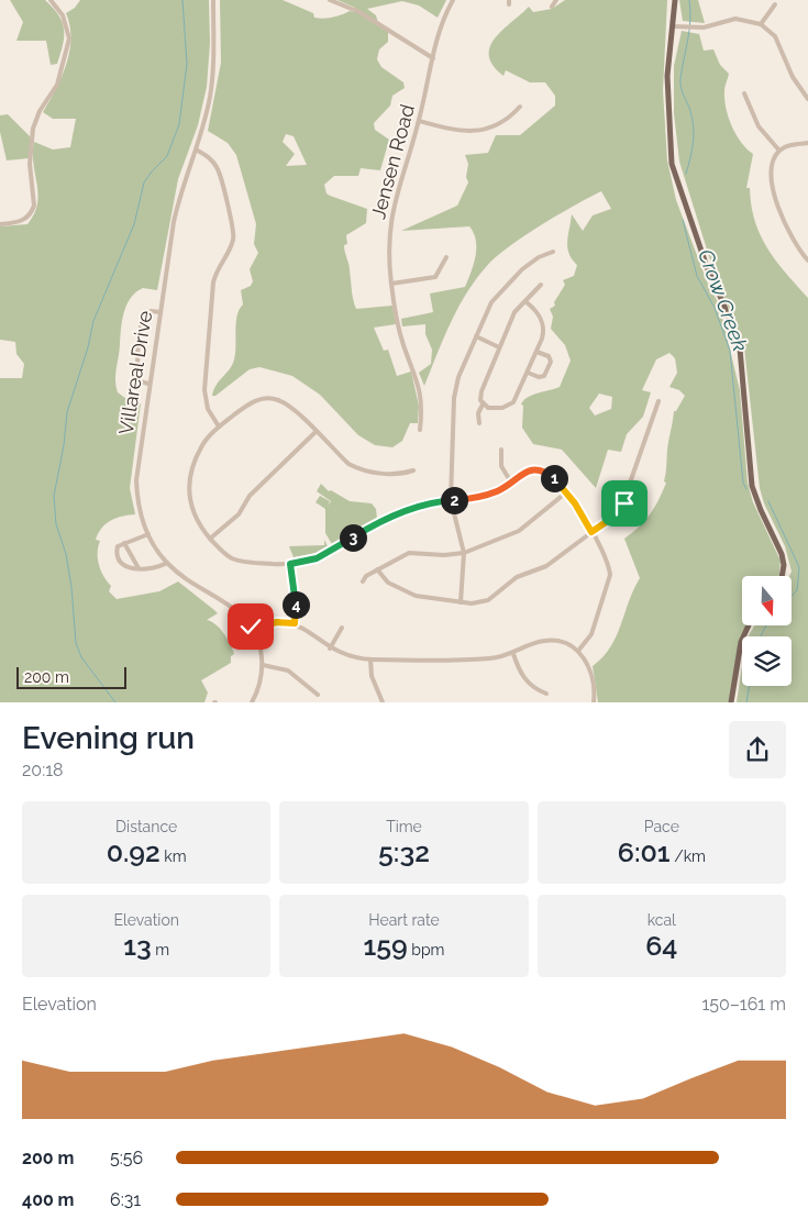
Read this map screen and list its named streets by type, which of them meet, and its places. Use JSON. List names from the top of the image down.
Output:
{
  "streets": {
    "street": ["Jensen Road", "Villareal Drive"]
  },
  "water": ["Crow Creek"],
  "scale_bar": "200 m",
  "north": "bottom",
  "page": {
    "pins": [
      "1",
      "2",
      "3",
      "4"
    ],
    "scale": "200 m",
    "heading": ["Evening run", "20:18"],
    "stats": [
      ["Distance", "0.92 km"],
      ["Time", "5:32"],
      ["Pace", "6:01 /km"],
      ["Elevation", "13 m"],
      ["Heart rate", "159 bpm"],
      ["kcal", "64"]
    ],
    "chart": ["Elevation", "150–161 m"],
    "list": [
      {
        "name": "200 m",
        "note": "5:56"
      },
      {
        "name": "400 m",
        "note": "6:31"
      }
    ]
  }
}
